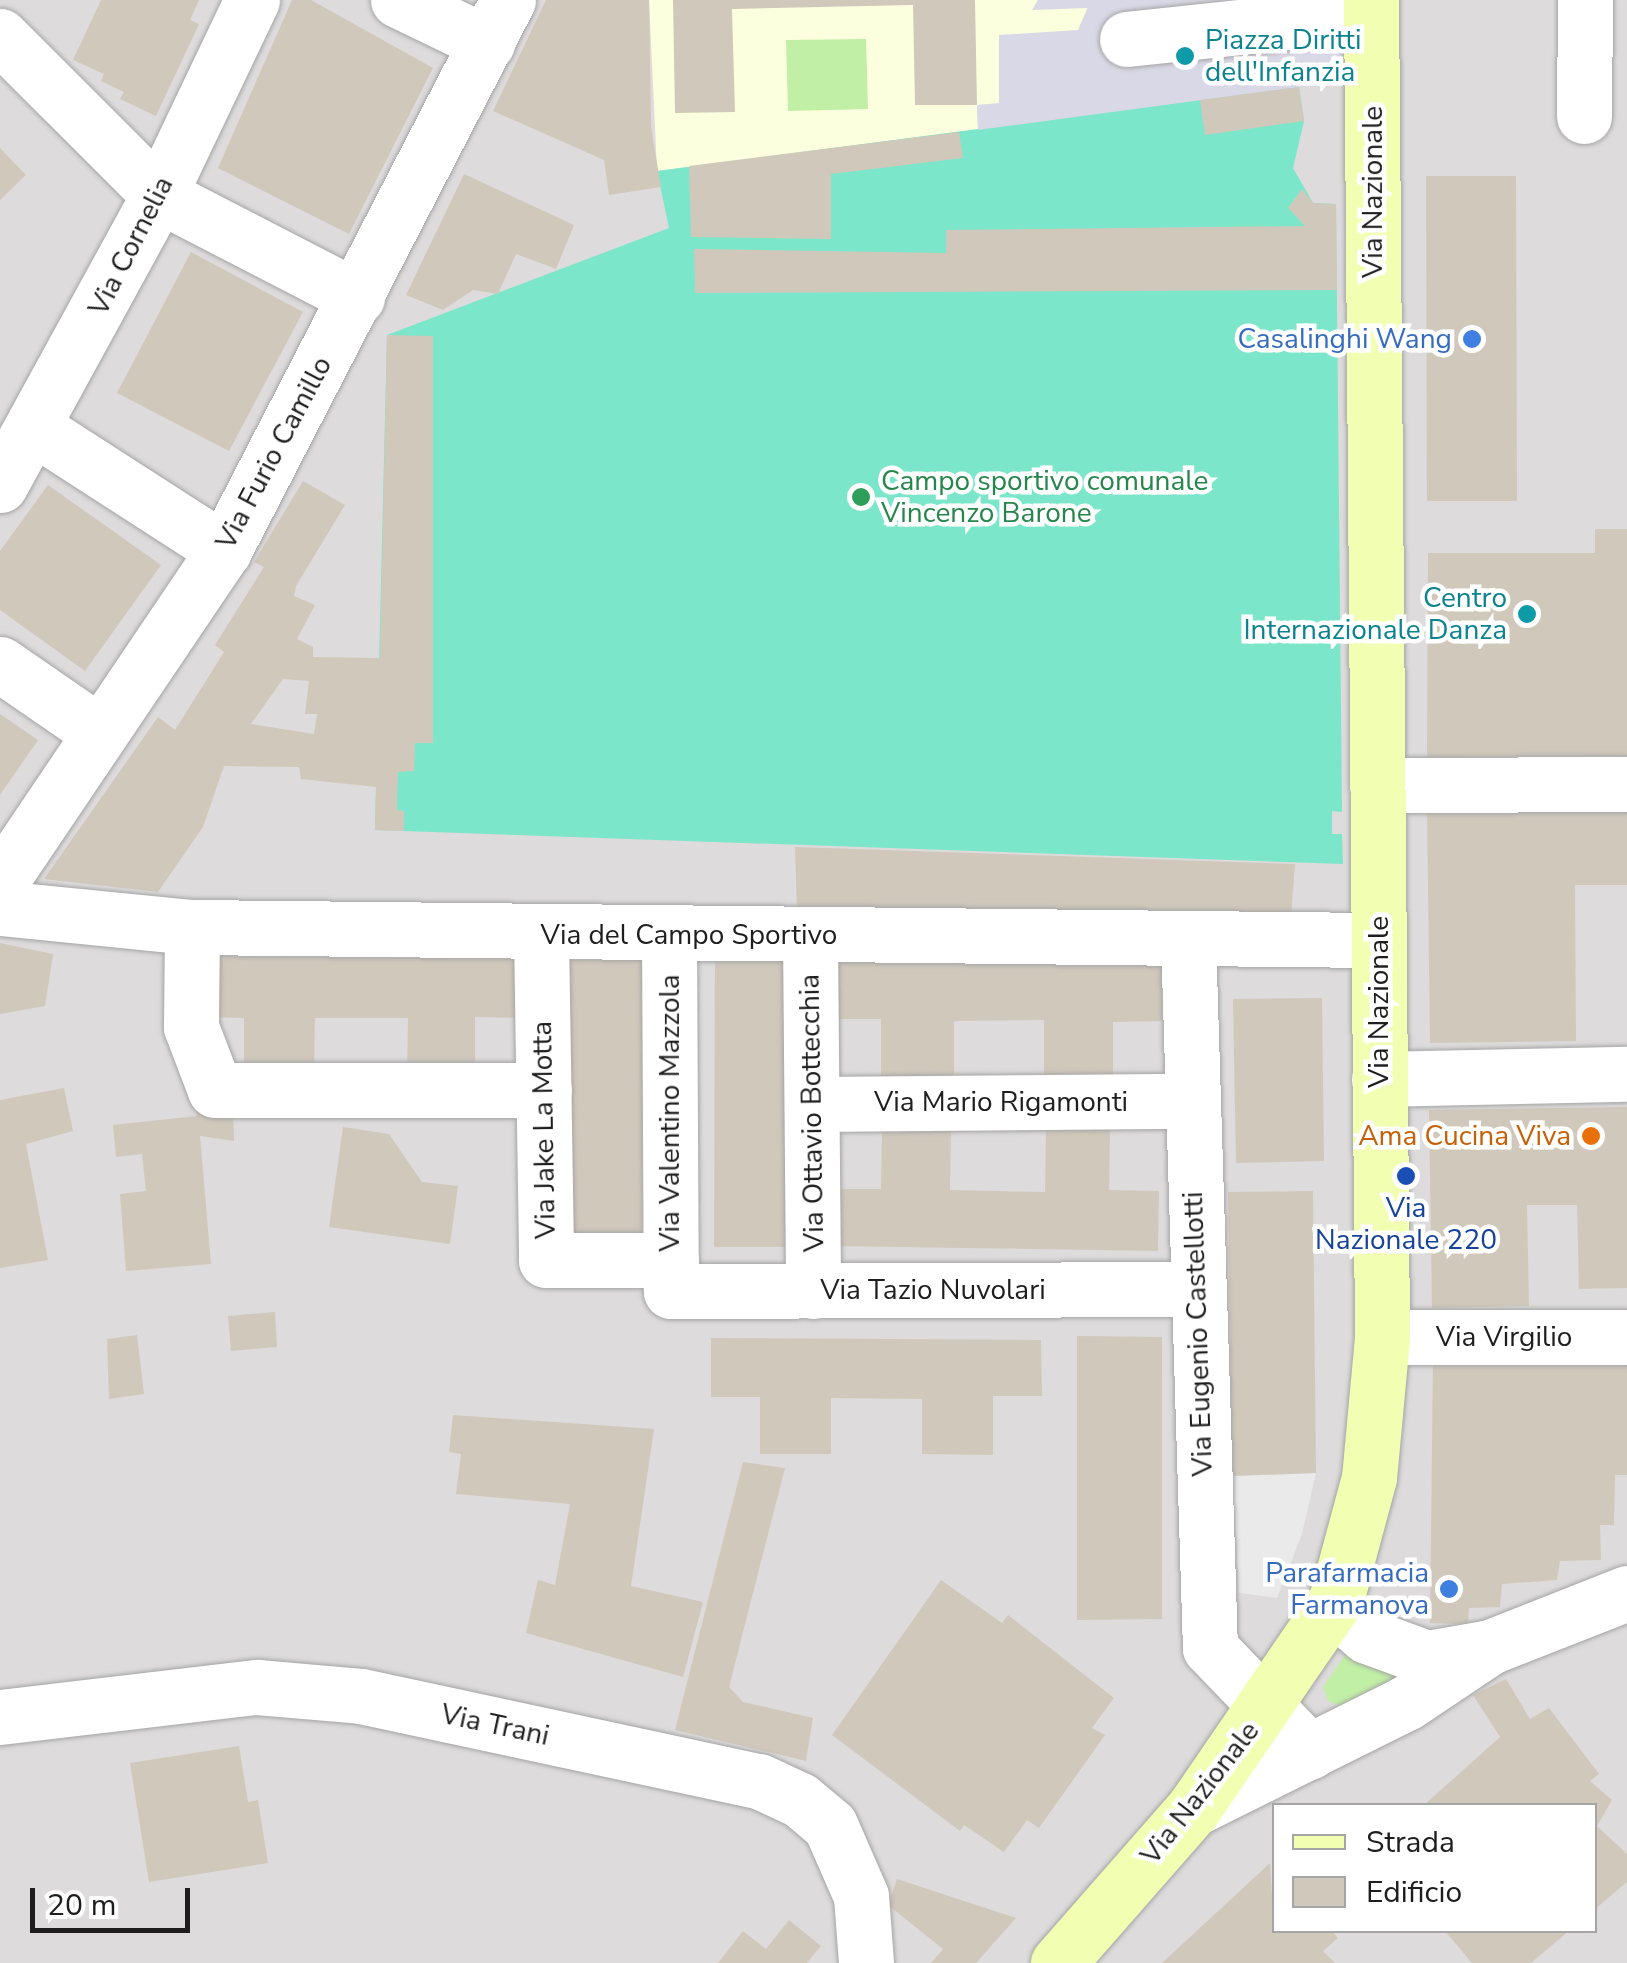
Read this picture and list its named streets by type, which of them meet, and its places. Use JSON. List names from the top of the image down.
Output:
{
  "streets": {
    "street": [
      "Via Nazionale",
      "Via Cornelia",
      "Via Furio Camillo",
      "Via del Campo Sportivo",
      "Via Mario Rigamonti",
      "Via Valentino Mazzola",
      "Via Ottavio Bottecchia",
      "Via Jake La Motta",
      "Via Tazio Nuvolari",
      "Via Eugenio Castellotti",
      "Via Virgilio",
      "Via Trani"
    ]
  },
  "crossings": [
    ["Via Nazionale", "Via del Campo Sportivo"],
    ["Via Nazionale", "Via Eugenio Castellotti"],
    ["Via Nazionale", "Via Virgilio"],
    ["Via del Campo Sportivo", "Via Valentino Mazzola"],
    ["Via del Campo Sportivo", "Via Ottavio Bottecchia"],
    ["Via del Campo Sportivo", "Via Jake La Motta"],
    ["Via del Campo Sportivo", "Via Eugenio Castellotti"],
    ["Via Mario Rigamonti", "Via Ottavio Bottecchia"],
    ["Via Mario Rigamonti", "Via Eugenio Castellotti"],
    ["Via Valentino Mazzola", "Via Jake La Motta"],
    ["Via Valentino Mazzola", "Via Tazio Nuvolari"],
    ["Via Ottavio Bottecchia", "Via Tazio Nuvolari"],
    ["Via Jake La Motta", "Via Tazio Nuvolari"],
    ["Via Tazio Nuvolari", "Via Eugenio Castellotti"]
  ],
  "places": [
    "Piazza Diritti dell'Infanzia",
    "Casalinghi Wang",
    "Campo sportivo comunale Vincenzo Barone",
    "Centro Internazionale Danza",
    "Ama Cucina Viva",
    "Via Nazionale 220",
    "Parafarmacia Farmanova"
  ],
  "legend": ["Strada", "Edificio"],
  "scale_bar": "20 m"
}
